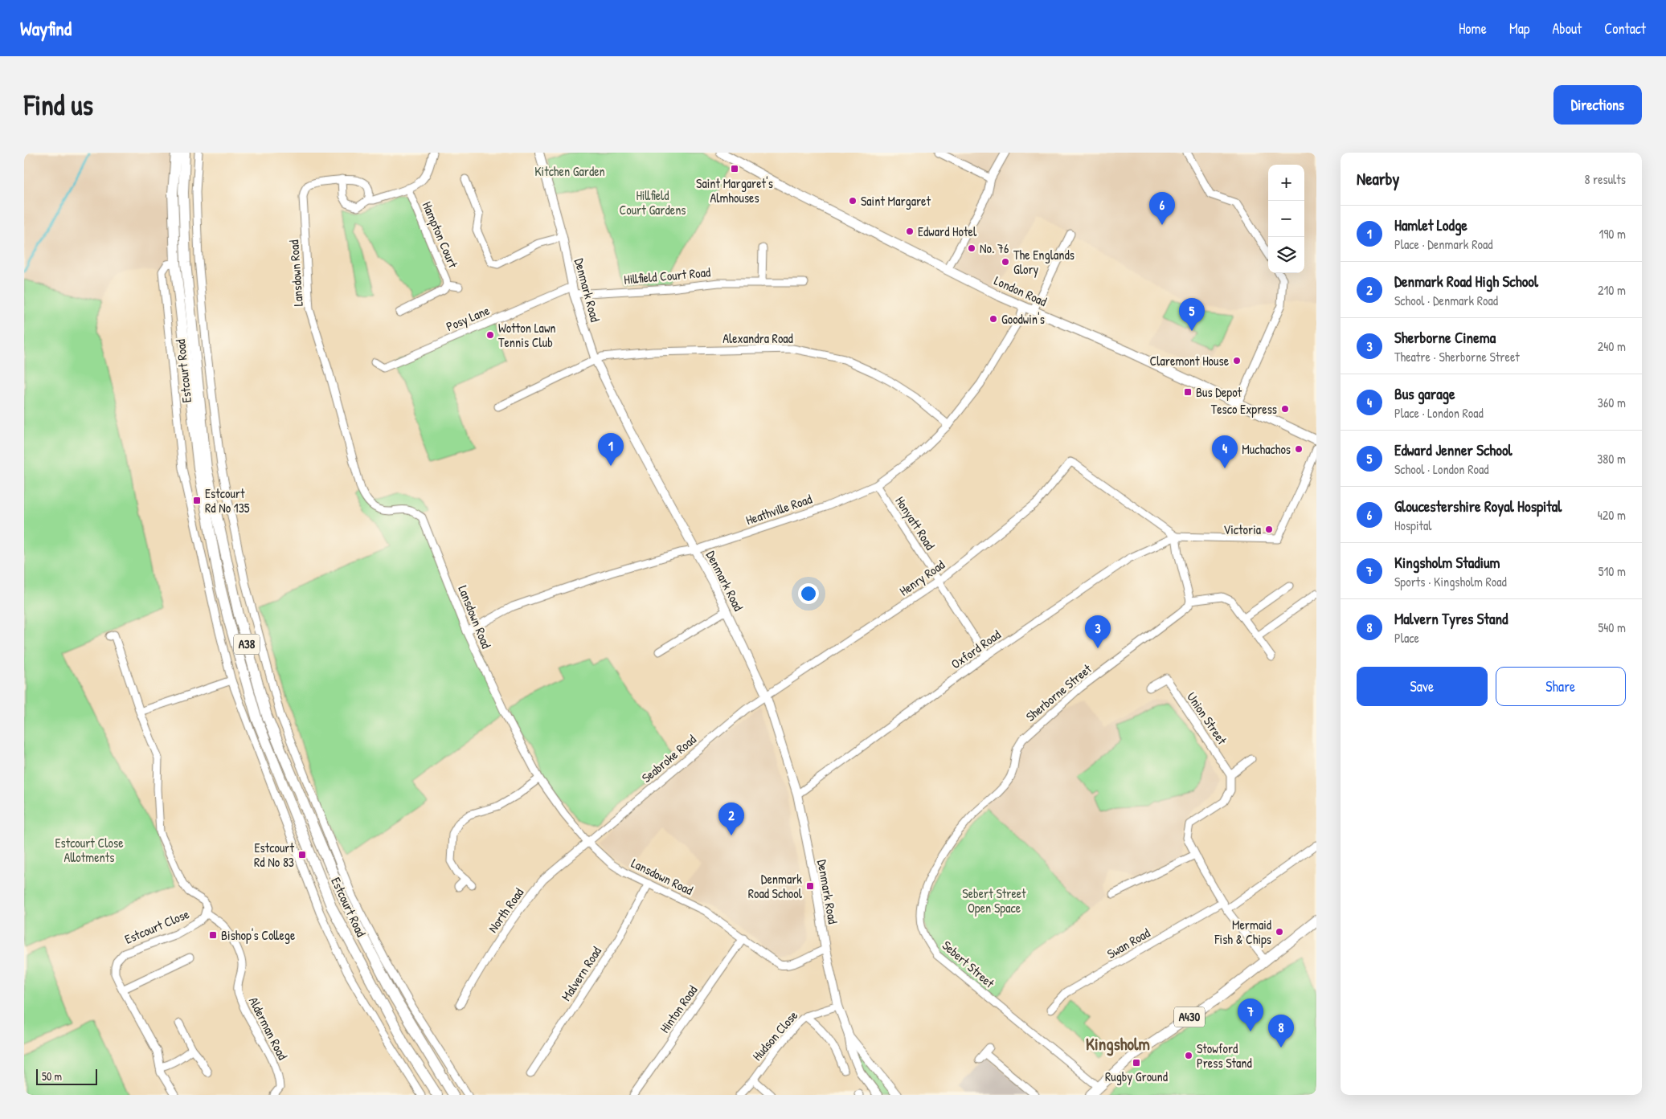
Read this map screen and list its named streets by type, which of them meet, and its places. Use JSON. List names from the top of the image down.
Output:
{
  "streets": {
    "main road": [
      "London Road",
      "Estcourt Road",
      "A38",
      "A430"
    ],
    "street": [
      "Hampton Court",
      "Lansdown Road",
      "Hillfield Court Road",
      "Denmark Road",
      "Posy Lane",
      "Alexandra Road",
      "Heathville Road",
      "Honyatt Road",
      "Henry Road",
      "Oxford Road",
      "Sherborne Street",
      "Union Street",
      "Seabroke Road",
      "North Road",
      "Estcourt Close",
      "Swan Road",
      "Sebert Street",
      "Malvern Road",
      "Hinton Road",
      "Alderman Road",
      "Hudson Close"
    ]
  },
  "crossings": [
    ["Lansdown Road", "Denmark Road"],
    ["Lansdown Road", "Heathville Road"],
    ["Lansdown Road", "Seabroke Road"],
    ["Lansdown Road", "North Road"],
    ["Lansdown Road", "Malvern Road"],
    ["Lansdown Road", "Hinton Road"],
    ["Hillfield Court Road", "Denmark Road"],
    ["Hillfield Court Road", "Posy Lane"],
    ["Denmark Road", "Posy Lane"],
    ["Denmark Road", "Alexandra Road"],
    ["Denmark Road", "Heathville Road"],
    ["Denmark Road", "Henry Road"],
    ["Denmark Road", "Oxford Road"],
    ["Denmark Road", "Seabroke Road"],
    ["Denmark Road", "Hudson Close"],
    ["London Road", "Heathville Road"],
    ["Alexandra Road", "Heathville Road"],
    ["Heathville Road", "Honyatt Road"],
    ["Honyatt Road", "Henry Road"],
    ["Honyatt Road", "Oxford Road"],
    ["Henry Road", "Oxford Road"],
    ["Henry Road", "Seabroke Road"],
    ["Sherborne Street", "Sebert Street"],
    ["Seabroke Road", "North Road"],
    ["Estcourt Close", "Alderman Road"],
    ["Sebert Street", "A430"]
  ],
  "districts": ["Kingsholm"],
  "parks": [
    "Kitchen Garden",
    "Hillfield Court Gardens",
    "Estcourt Close Allotments",
    "Sebert Street Open Space"
  ],
  "places": {
    "transit": [
      "Saint Margaret's Almhouses",
      "Bus Depot",
      "Estcourt Rd No 135",
      "Estcourt Rd No 83",
      "Denmark Road School",
      "Bishop's College",
      "Rugby Ground"
    ],
    "other": [
      "Saint Margaret",
      "Edward Hotel",
      "No. 76",
      "The Englands Glory",
      "Goodwin's",
      "Wotton Lawn Tennis Club",
      "Claremont House",
      "Tesco Express",
      "Muchachos",
      "Victoria",
      "Mermaid Fish & Chips",
      "Stowford Press Stand"
    ]
  },
  "scale_bar": "50 m",
  "page": {
    "header": "Wayfind",
    "nav": [
      "Home",
      "Map",
      "About",
      "Contact"
    ],
    "buttons": [
      "Directions",
      ["Save", "Share"]
    ],
    "title": "Find us",
    "heading": ["Nearby", "8 results"],
    "map_buttons": ["+", "−"],
    "pins": [
      "6",
      "5",
      "1",
      "4",
      "3",
      "2",
      "7",
      "8"
    ],
    "list": [
      {
        "mark": "1",
        "name": "Hamlet Lodge",
        "note": "Place · Denmark Road",
        "value": "190 m"
      },
      {
        "mark": "2",
        "name": "Denmark Road High School",
        "note": "School · Denmark Road",
        "value": "210 m"
      },
      {
        "mark": "3",
        "name": "Sherborne Cinema",
        "note": "Theatre · Sherborne Street",
        "value": "240 m"
      },
      {
        "mark": "4",
        "name": "Bus garage",
        "note": "Place · London Road",
        "value": "360 m"
      },
      {
        "mark": "5",
        "name": "Edward Jenner School",
        "note": "School · London Road",
        "value": "380 m"
      },
      {
        "mark": "6",
        "name": "Gloucestershire Royal Hospital",
        "note": "Hospital",
        "value": "420 m"
      },
      {
        "mark": "7",
        "name": "Kingsholm Stadium",
        "note": "Sports · Kingsholm Road",
        "value": "510 m"
      },
      {
        "mark": "8",
        "name": "Malvern Tyres Stand",
        "note": "Place",
        "value": "540 m"
      }
    ],
    "scale": "50 m"
  }
}
